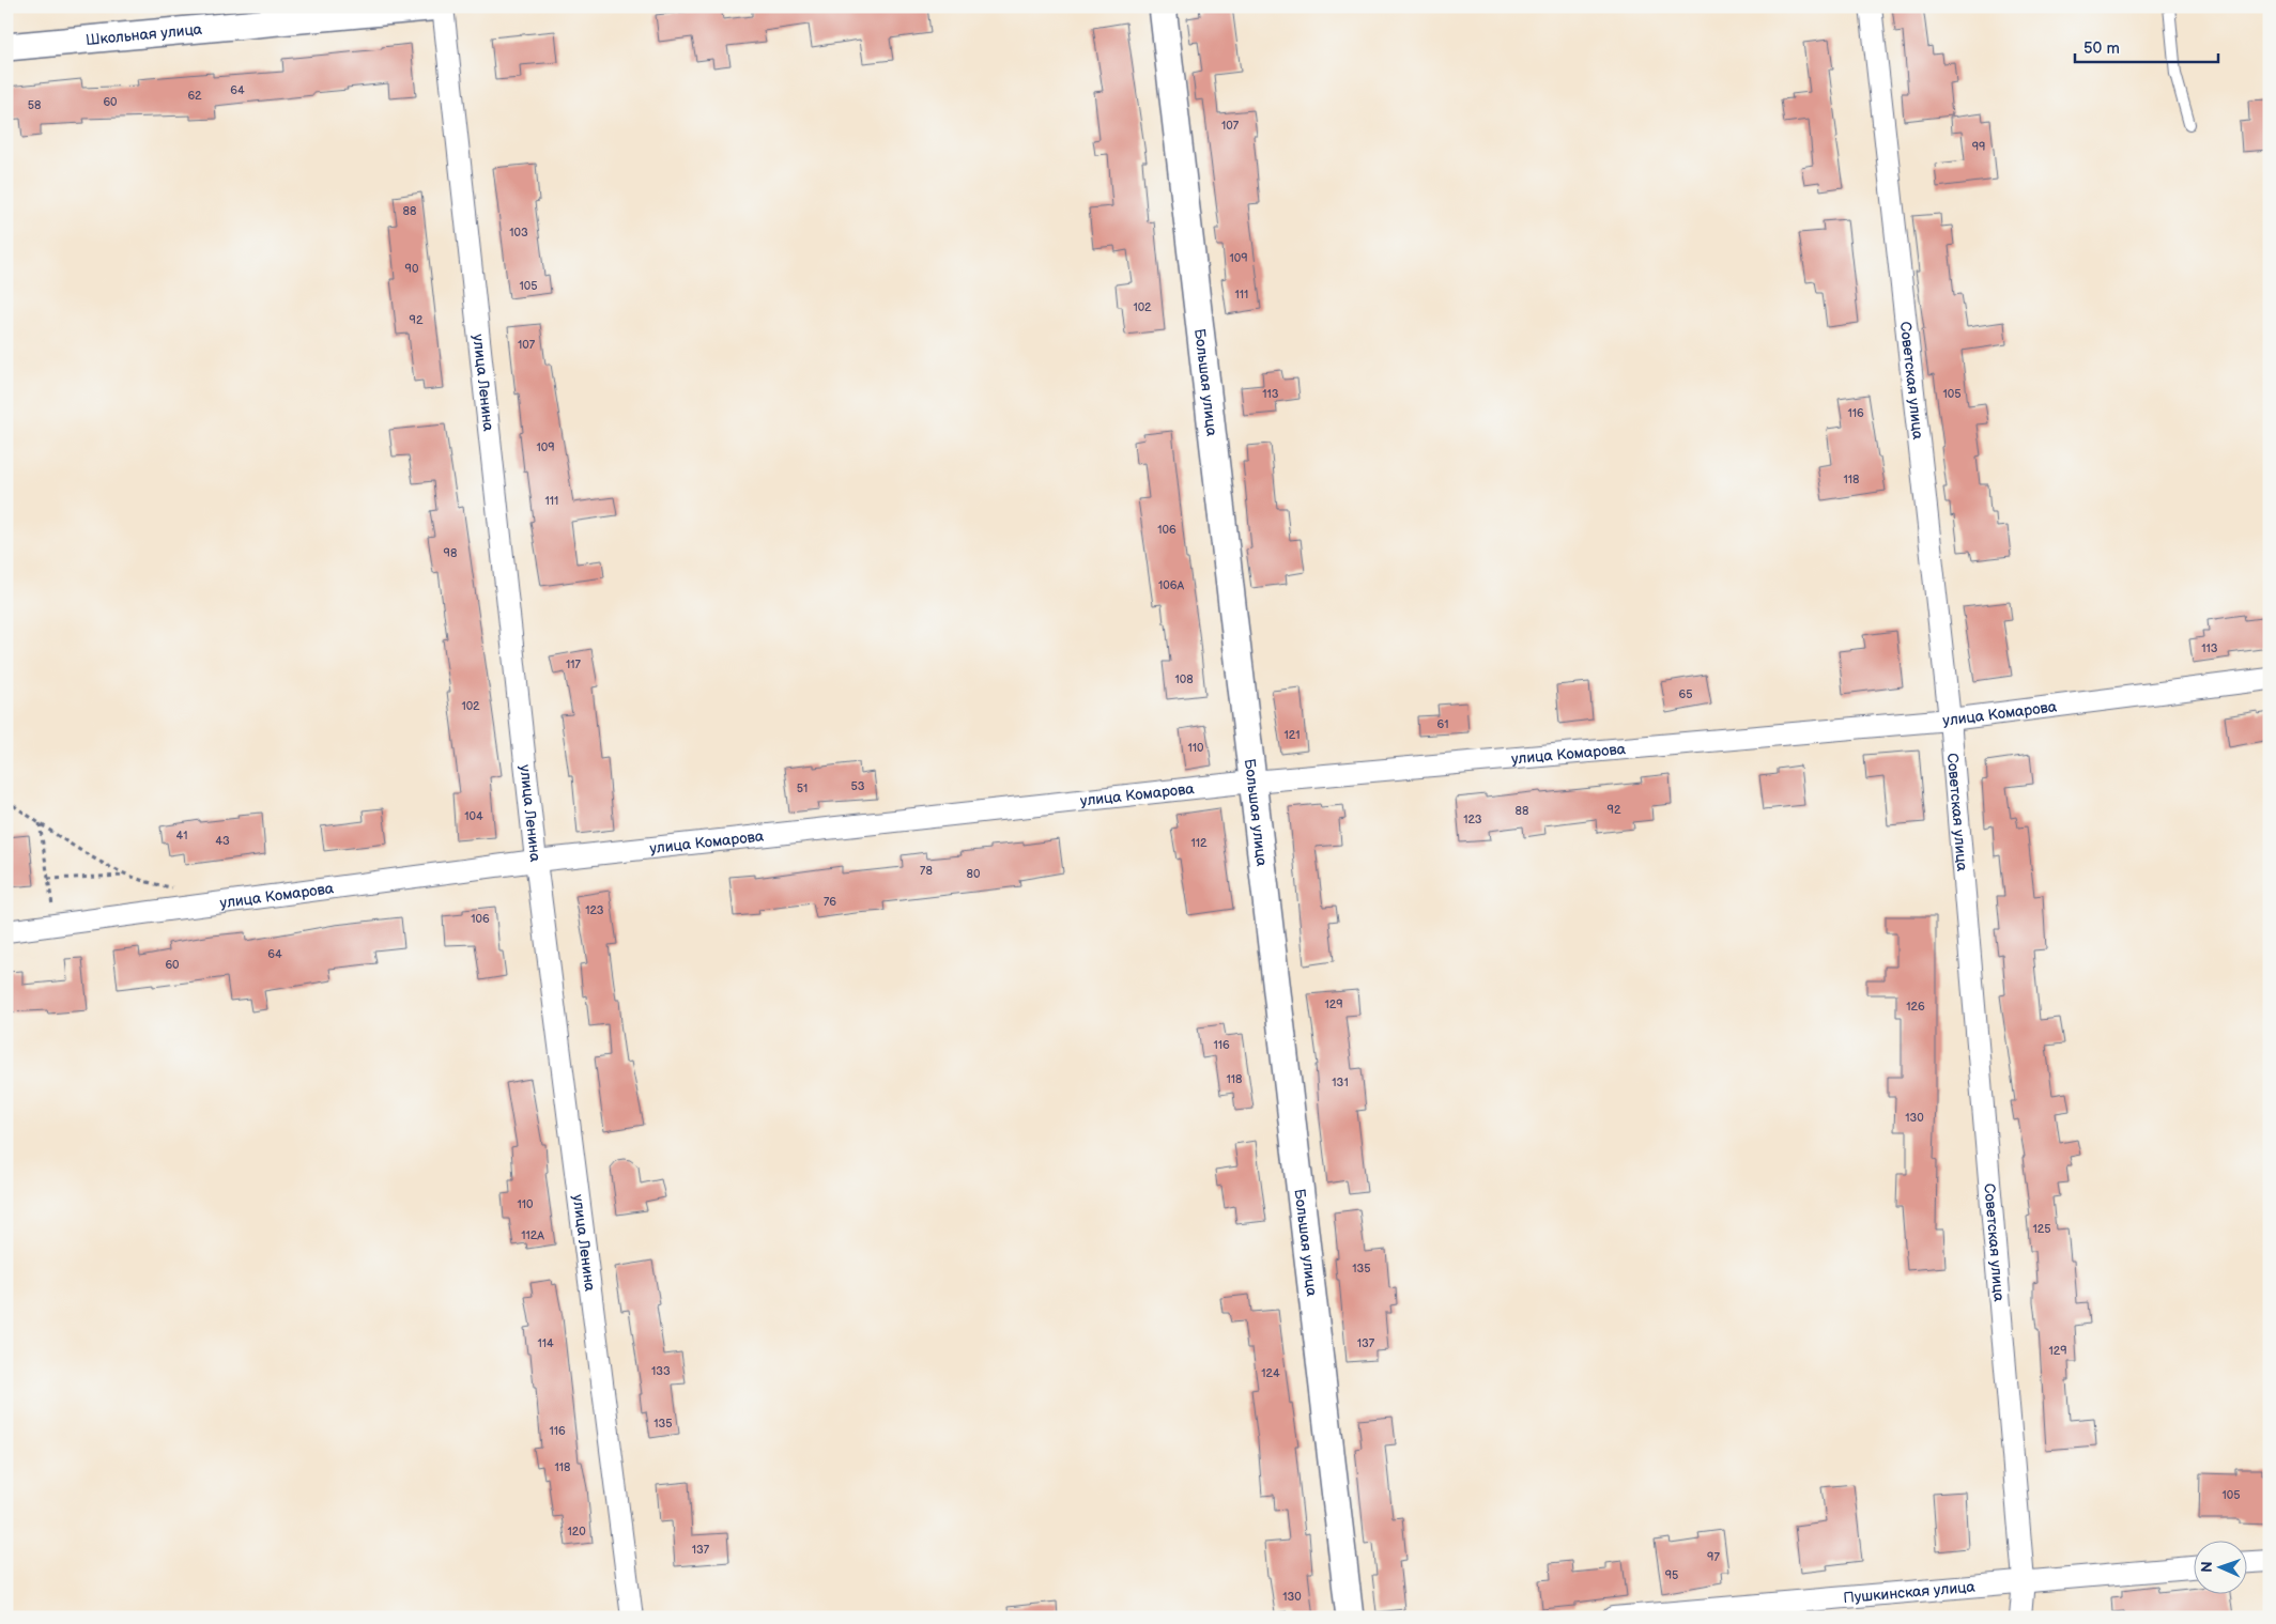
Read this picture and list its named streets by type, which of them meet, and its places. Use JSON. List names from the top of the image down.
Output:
{
  "streets": {
    "street": [
      "Школьная улица",
      "Советская улица",
      "Большая улица",
      "улица Ленина",
      "улица Комарова",
      "Пушкинская улица"
    ]
  },
  "crossings": [
    ["Школьная улица", "улица Ленина"],
    ["Советская улица", "улица Комарова"],
    ["Советская улица", "Пушкинская улица"],
    ["Большая улица", "улица Комарова"],
    ["улица Ленина", "улица Комарова"]
  ],
  "house_numbers": [
    "64",
    "62",
    "60",
    "58",
    "107",
    "99",
    "88",
    "103",
    "109",
    "90",
    "105",
    "111",
    "102",
    "92",
    "107",
    "113",
    "105",
    "116",
    "109",
    "118",
    "111",
    "106",
    "98",
    "106А",
    "113",
    "117",
    "108",
    "65",
    "102",
    "61",
    "121",
    "110",
    "53",
    "51",
    "92",
    "88",
    "104",
    "123",
    "41",
    "43",
    "112",
    "78",
    "80",
    "76",
    "123",
    "106",
    "64",
    "60",
    "129",
    "126",
    "116",
    "118",
    "131",
    "130",
    "110",
    "125",
    "112А",
    "135",
    "114",
    "137",
    "129",
    "133",
    "124",
    "135",
    "116",
    "118",
    "105",
    "120",
    "137",
    "97",
    "95",
    "130"
  ],
  "scale_bar": "50 m",
  "north": "left"
}
